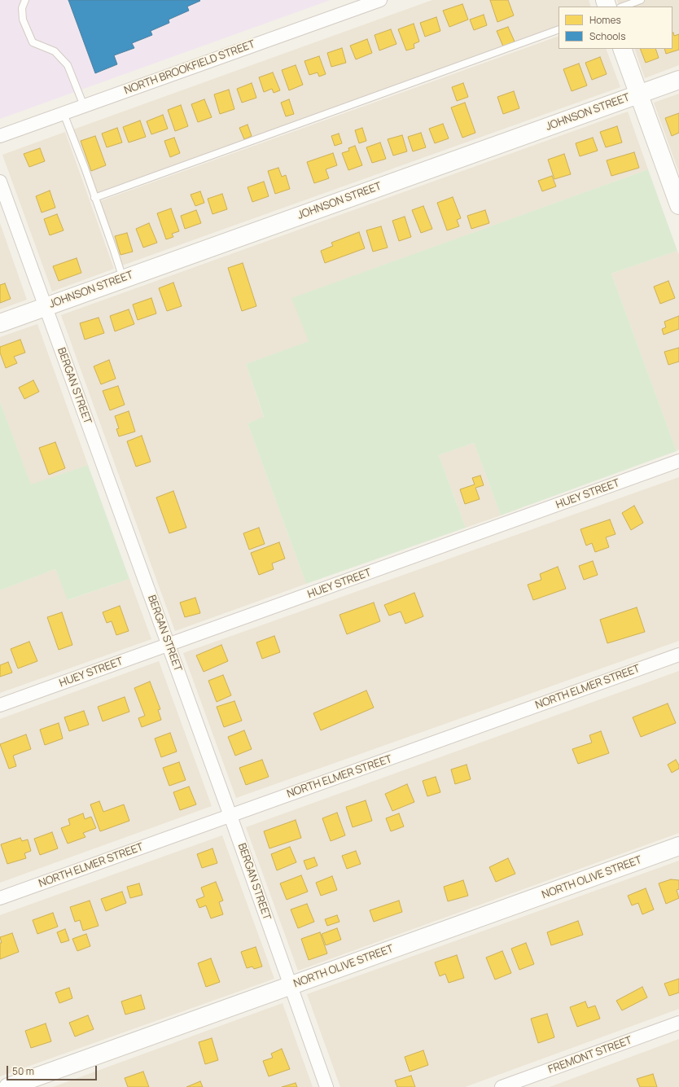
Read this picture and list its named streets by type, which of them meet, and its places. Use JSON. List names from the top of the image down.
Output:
{
  "streets": {
    "street": [
      "NORTH BROOKFIELD STREET",
      "JOHNSON STREET",
      "BERGAN STREET",
      "HUEY STREET",
      "NORTH ELMER STREET",
      "NORTH OLIVE STREET",
      "FREMONT STREET"
    ]
  },
  "crossings": [
    ["JOHNSON STREET", "BERGAN STREET"],
    ["BERGAN STREET", "HUEY STREET"],
    ["BERGAN STREET", "NORTH ELMER STREET"],
    ["BERGAN STREET", "NORTH OLIVE STREET"]
  ],
  "legend": ["Homes", "Schools"],
  "scale_bar": "50 m"
}
